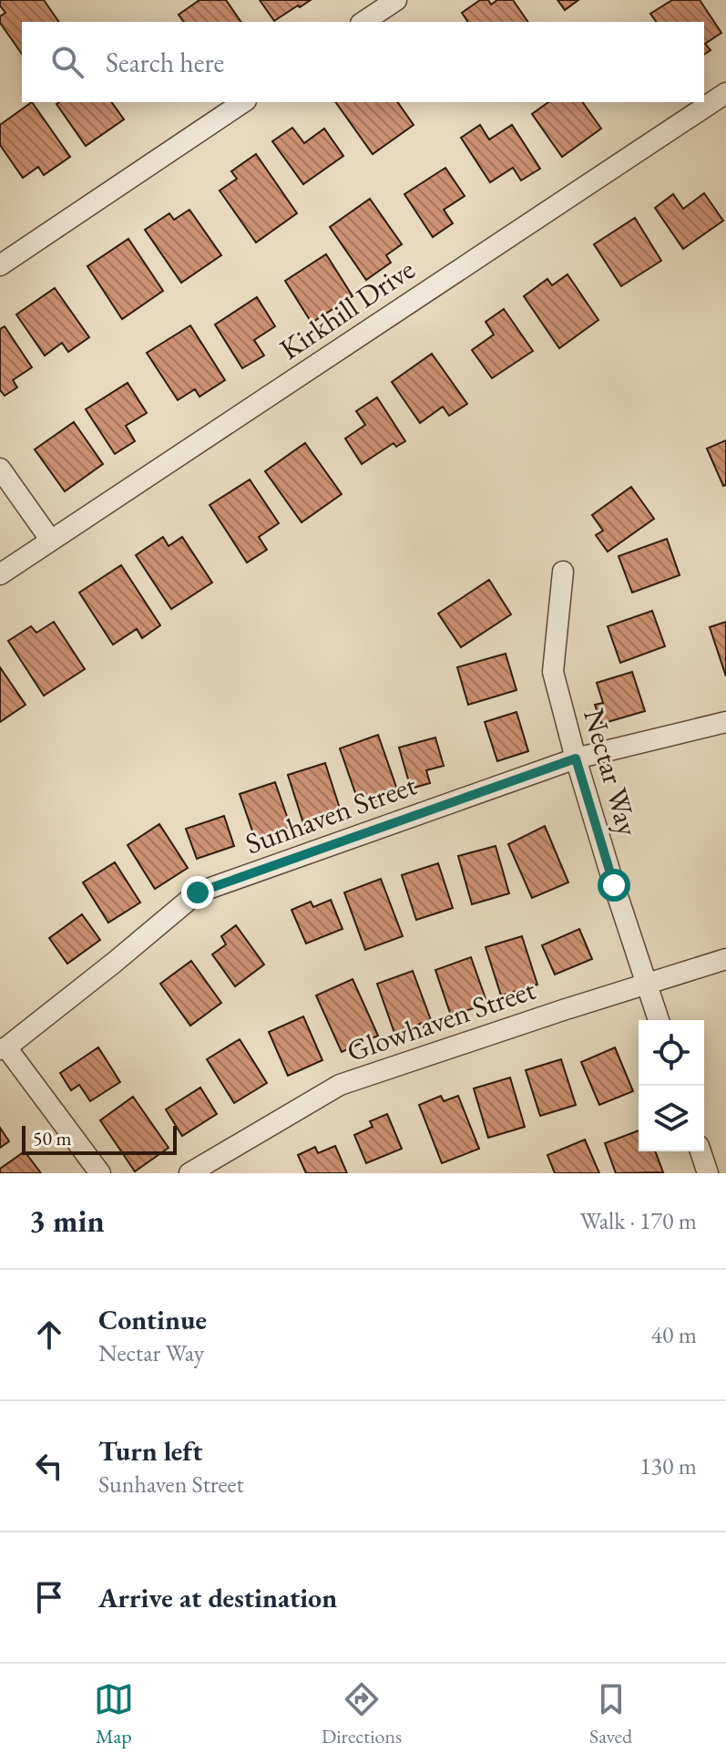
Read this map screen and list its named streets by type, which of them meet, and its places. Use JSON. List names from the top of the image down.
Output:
{
  "streets": {
    "street": [
      "Kirkhill Drive",
      "Nectar Way",
      "Sunhaven Street",
      "Glowhaven Street"
    ]
  },
  "crossings": [
    ["Nectar Way", "Sunhaven Street"],
    ["Nectar Way", "Glowhaven Street"]
  ],
  "scale_bar": "50 m",
  "page": {
    "search": "Search here",
    "scale": "50 m",
    "heading": ["3 min", "Walk · 170 m"],
    "list": [
      ["Continue", "Nectar Way", "40 m"],
      ["Turn left", "Sunhaven Street", "130 m"],
      "Arrive at destination"
    ],
    "nav": ["Map", "Directions", "Saved"]
  }
}
